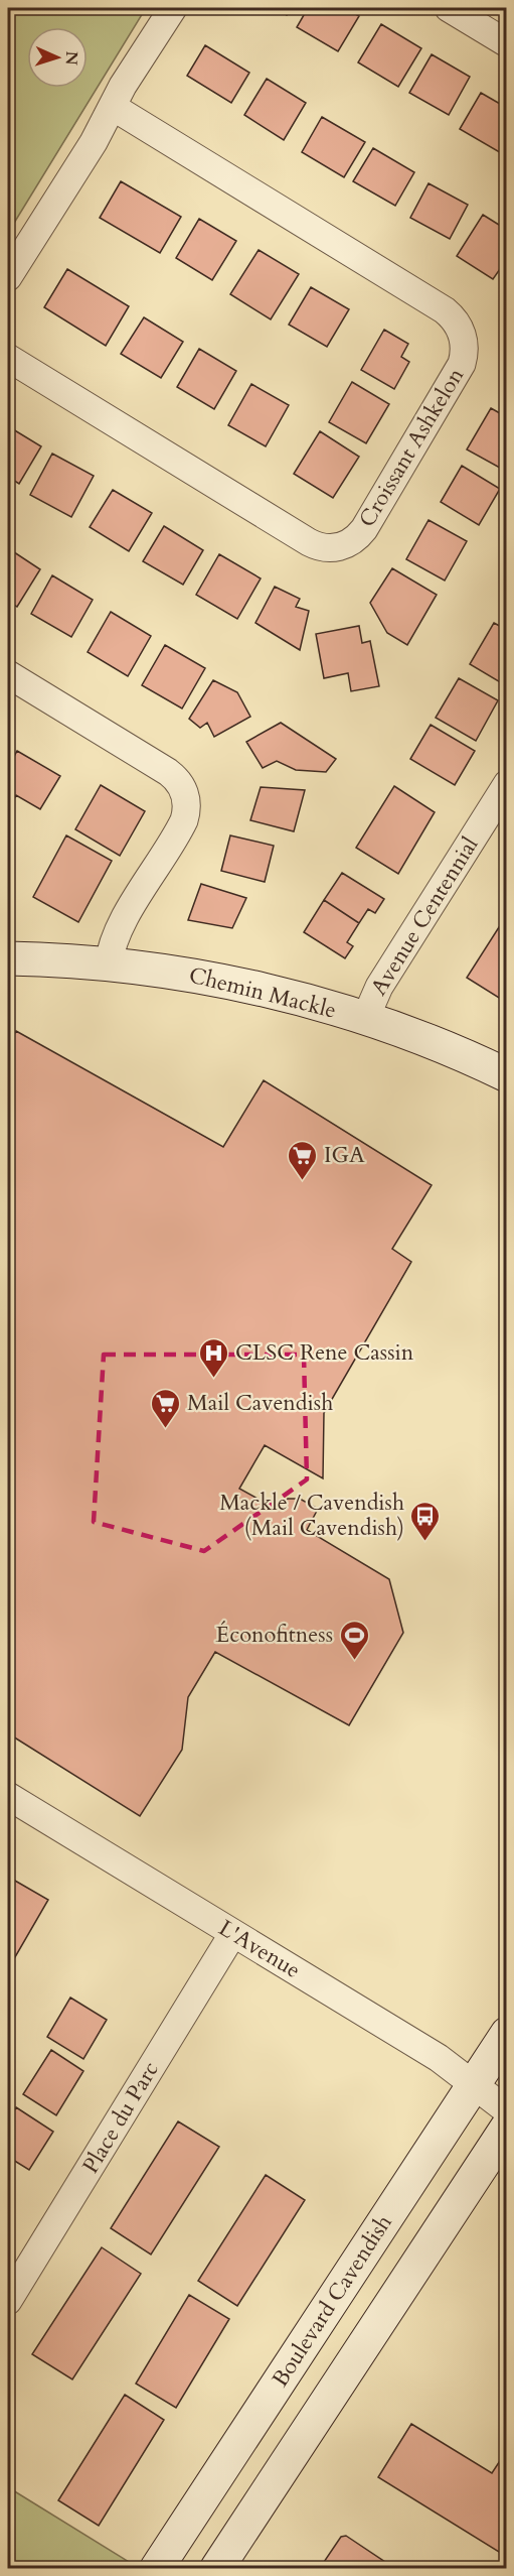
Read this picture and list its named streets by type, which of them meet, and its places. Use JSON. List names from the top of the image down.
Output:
{
  "streets": {
    "main road": ["Chemin Mackle", "Boulevard Cavendish"],
    "street": [
      "Croissant Ashkelon",
      "Avenue Centennial",
      "L'Avenue",
      "Place du Parc"
    ]
  },
  "crossings": [
    ["Avenue Centennial", "Chemin Mackle"],
    ["L'Avenue", "Place du Parc"],
    ["L'Avenue", "Boulevard Cavendish"]
  ],
  "places": {
    "supermarket": ["IGA", "Mail Cavendish"],
    "hospital": ["CLSC Rene Cassin"],
    "bus stop": ["Mackle / Cavendish (Mail Cavendish)"],
    "sports": ["Éconofitness"]
  },
  "north": "right"
}
